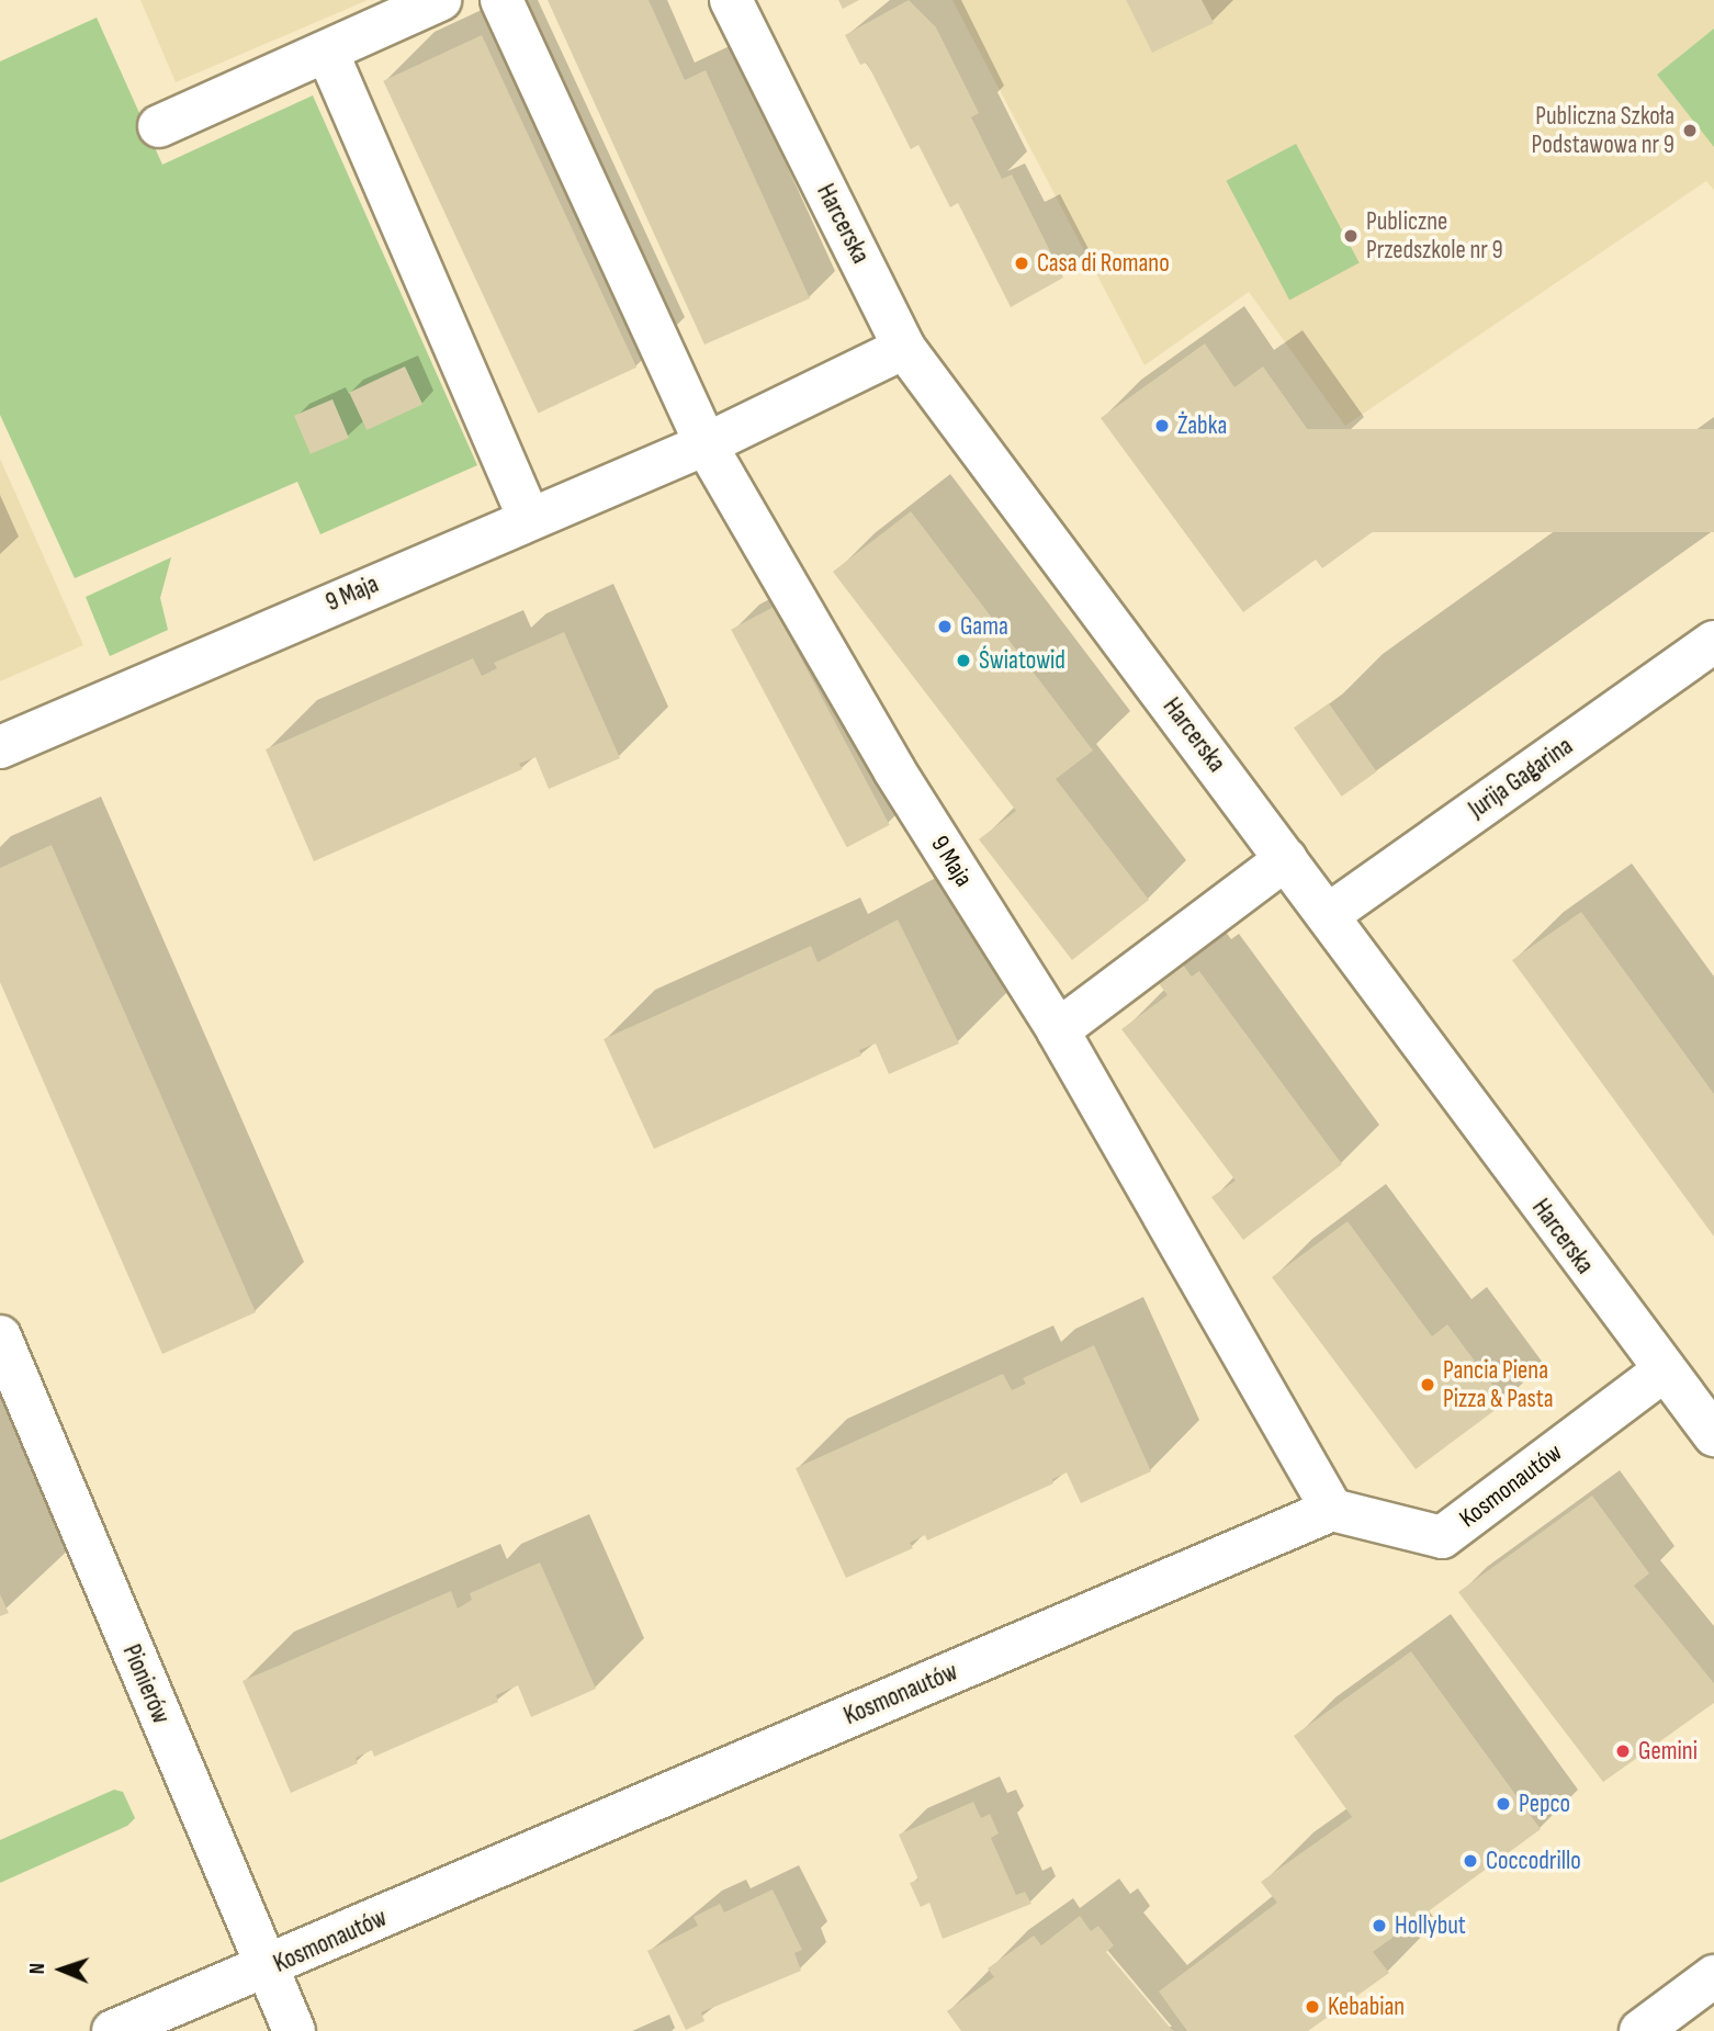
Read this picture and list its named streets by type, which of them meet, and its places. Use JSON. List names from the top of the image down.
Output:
{
  "streets": {
    "street": [
      "Harcerska",
      "9 Maja",
      "Jurija Gagarina",
      "Kosmonautów",
      "Pionierów"
    ]
  },
  "crossings": [
    ["Harcerska", "9 Maja"],
    ["Harcerska", "Jurija Gagarina"],
    ["Harcerska", "Kosmonautów"],
    ["9 Maja", "Kosmonautów"],
    ["Kosmonautów", "Pionierów"]
  ],
  "places": [
    "Publiczna Szkoła Podstawowa nr 9",
    "Publiczne Przedszkole nr 9",
    "Casa di Romano",
    "Żabka",
    "Gama",
    "Światowid",
    "Pancia Piena Pizza & Pasta",
    "Gemini",
    "Pepco",
    "Coccodrillo",
    "Hollybut",
    "Kebabian"
  ],
  "north": "left"
}
